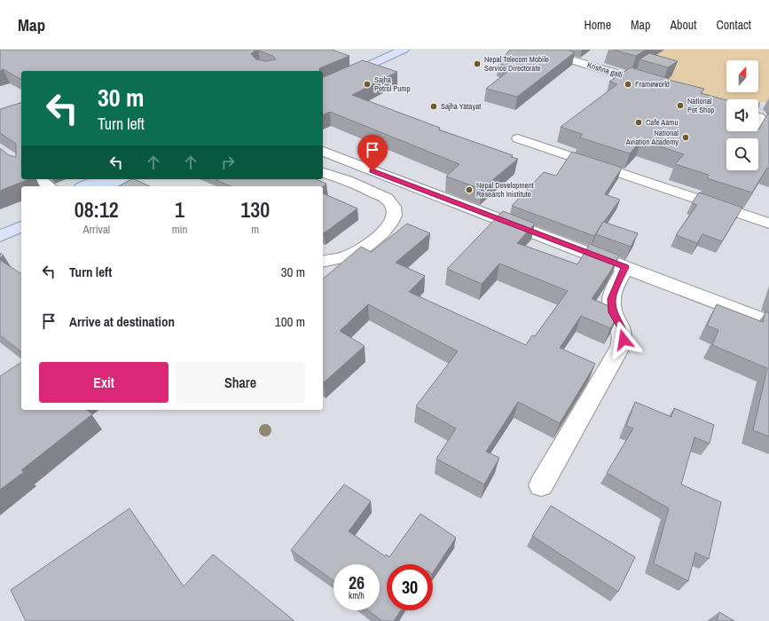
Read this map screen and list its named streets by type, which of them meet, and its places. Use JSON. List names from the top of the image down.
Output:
{
  "streets": {
    "street": ["Krishna galli"]
  },
  "places": [
    "Nepal Telecom Mobile Service Directorate",
    "Sajha Petrol Pump",
    "Frameworld",
    "National Pet Shop",
    "Sajha Yatayat",
    "Cafe Aamu",
    "National Aviation Academy",
    "Nepal Development Research Inistitute"
  ],
  "north": "top",
  "page": {
    "header": "Map",
    "nav": [
      "Home",
      "Map",
      "About",
      "Contact"
    ],
    "turn": ["30 m", "Turn left"],
    "eta": [
      "08:12",
      "Arrival",
      "1",
      "min",
      "130",
      "m"
    ],
    "list": [
      {
        "name": "Turn left",
        "value": "30 m"
      },
      {
        "name": "Arrive at destination",
        "value": "100 m"
      }
    ],
    "buttons": ["Exit", "Share"],
    "speed": "26 km/h",
    "limit": "30"
  }
}
